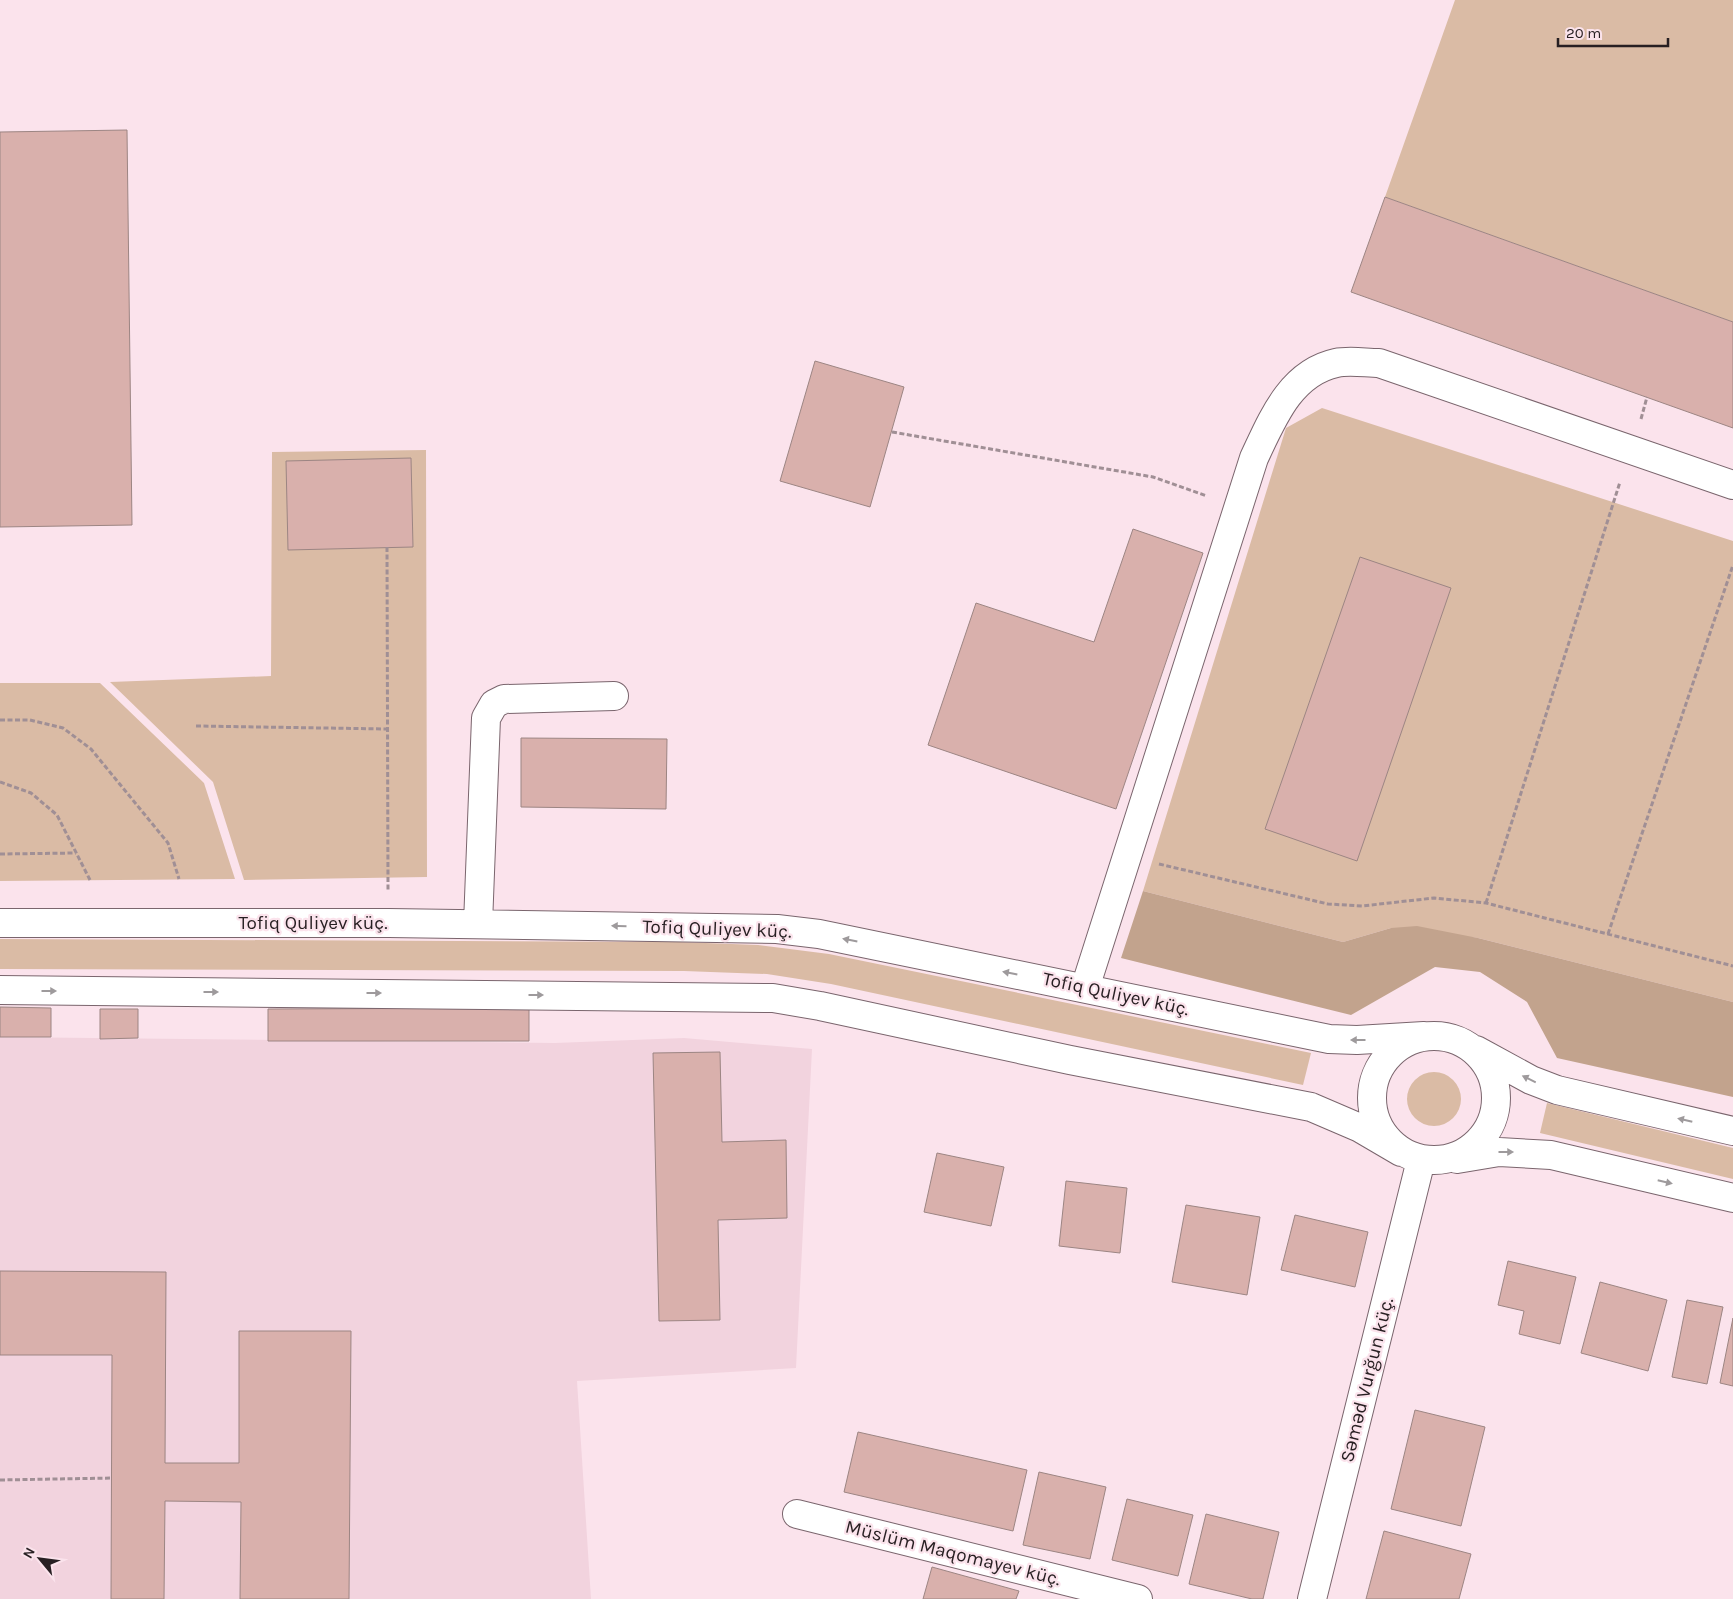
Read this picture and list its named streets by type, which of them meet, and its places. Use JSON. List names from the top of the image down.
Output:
{
  "streets": {
    "street": ["Tofiq Quliyev küç.", "Səməd Vurğun küç.", "Müslüm Maqomayev küç."]
  },
  "crossings": [
    ["Tofiq Quliyev küç.", "Səməd Vurğun küç."]
  ],
  "scale_bar": "20 m",
  "north": "top left"
}
